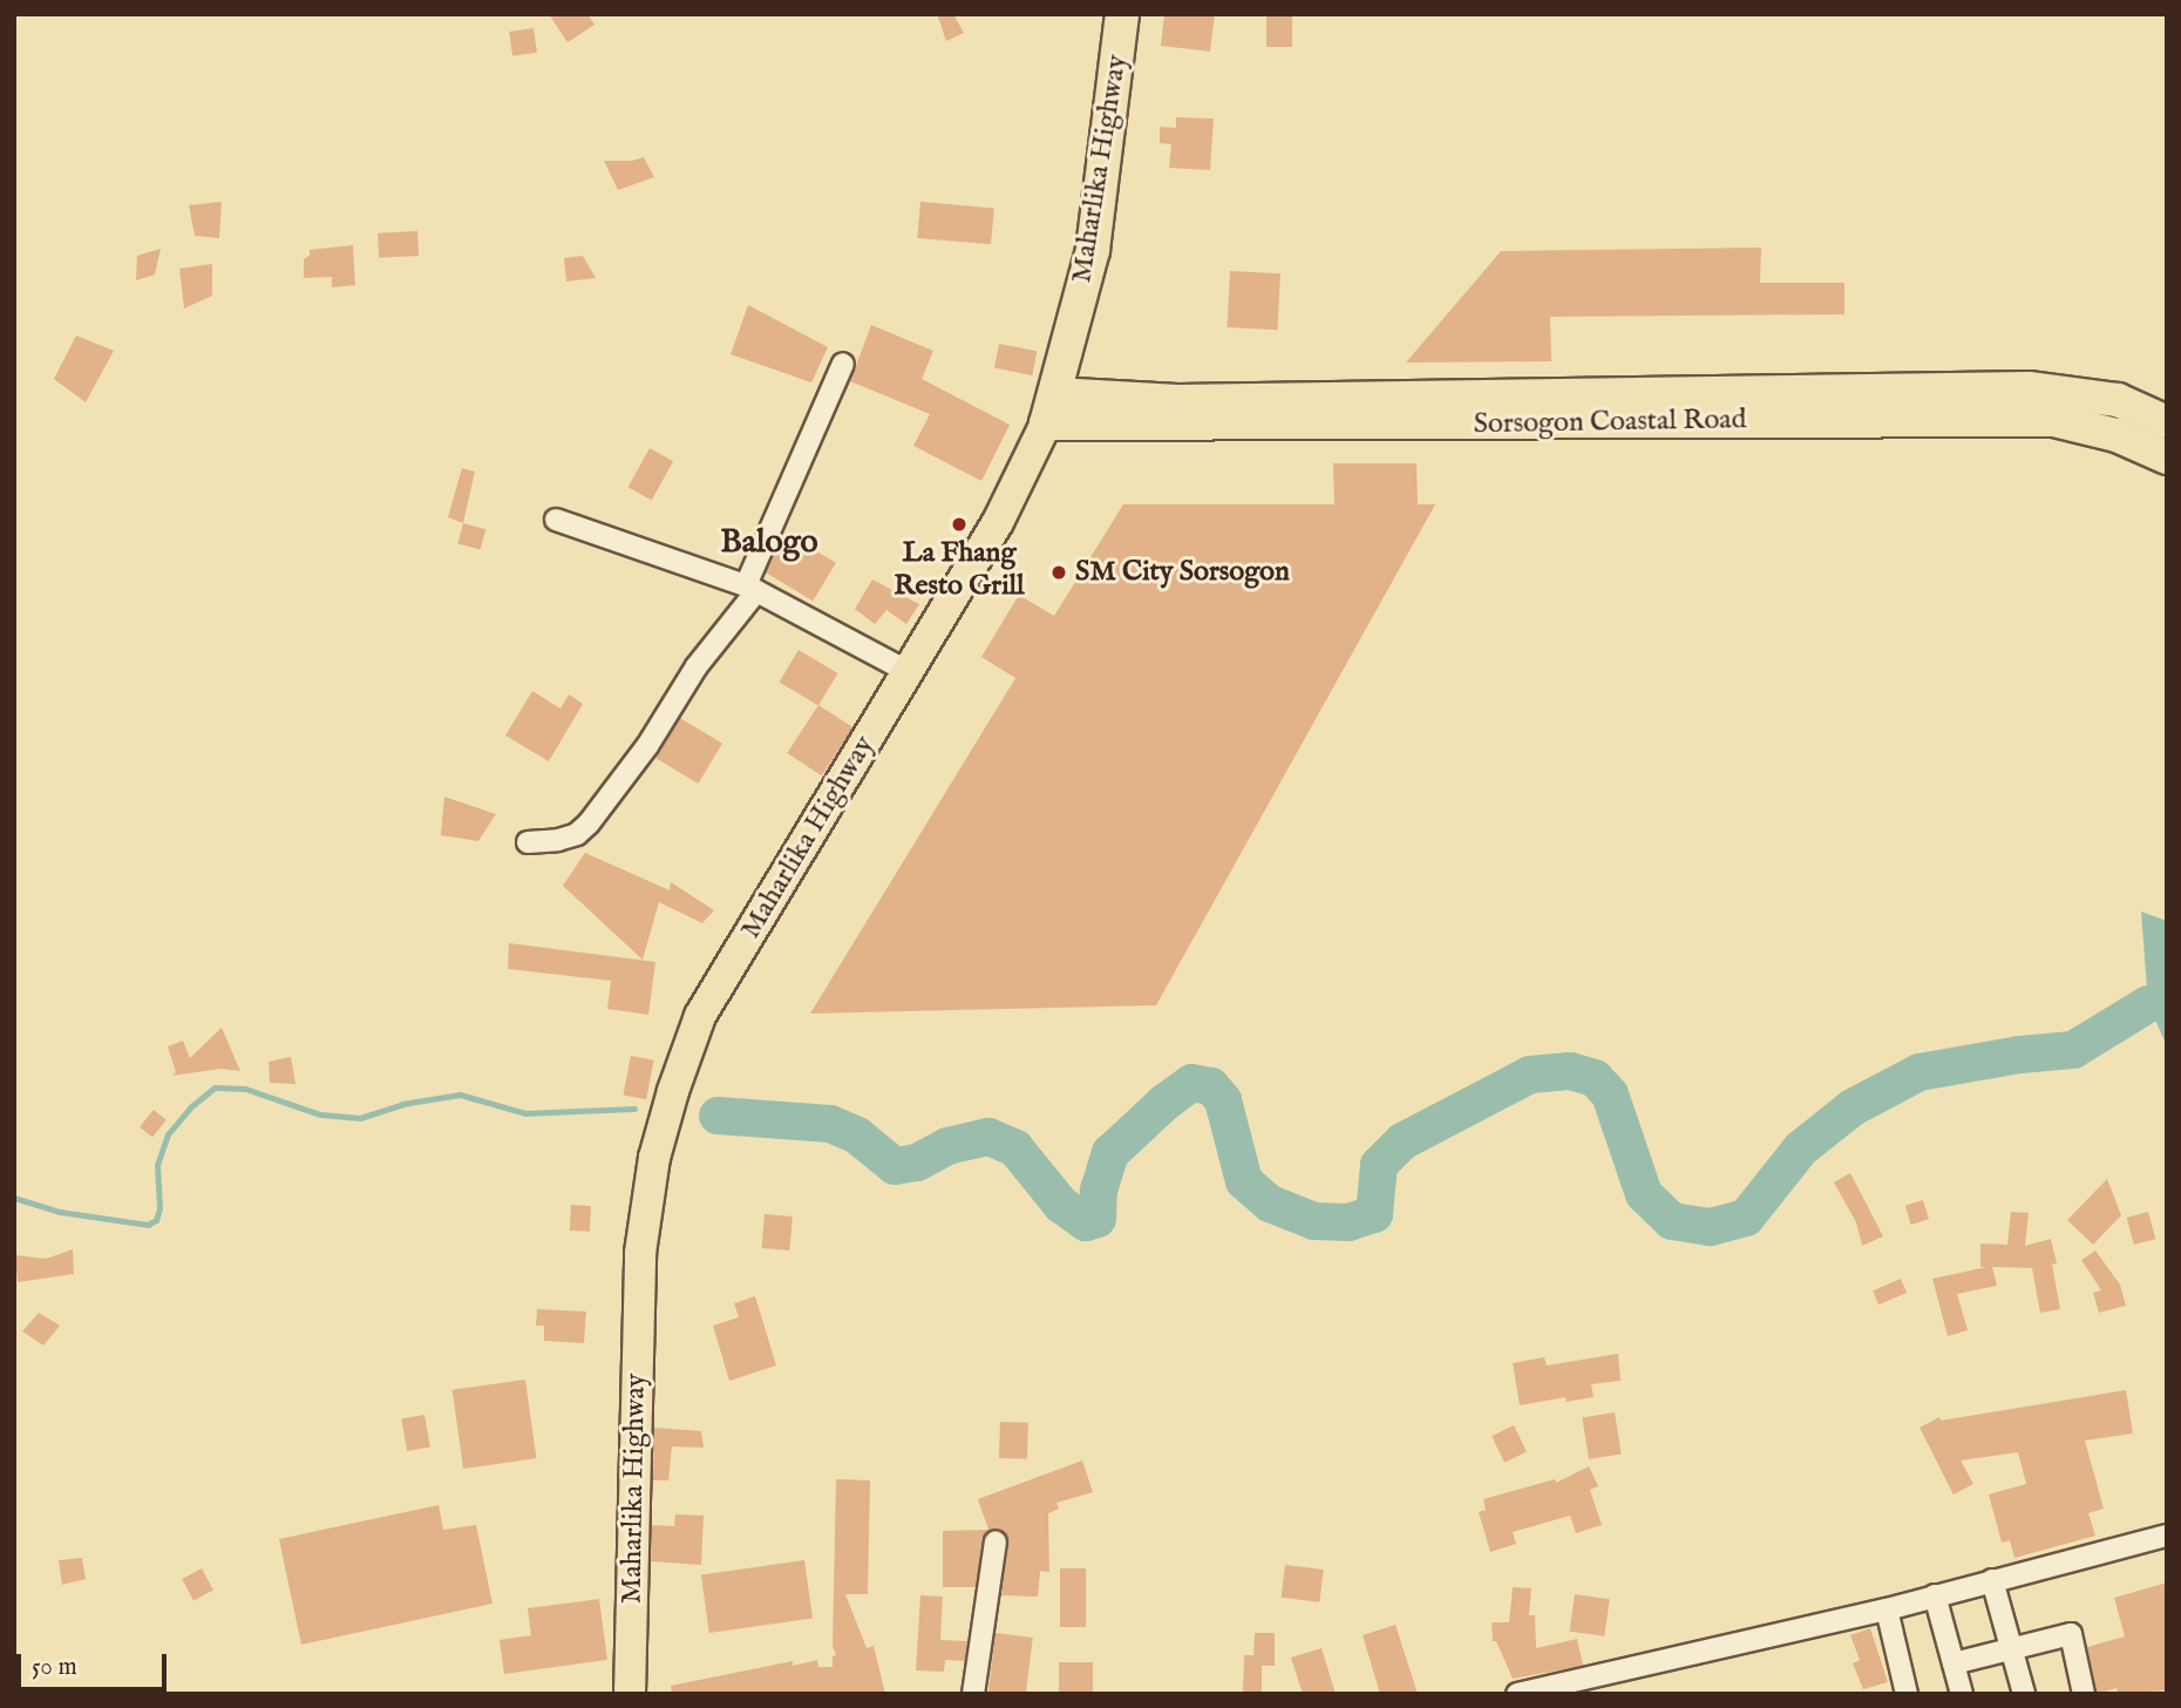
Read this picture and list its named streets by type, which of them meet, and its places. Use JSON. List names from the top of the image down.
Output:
{
  "streets": {
    "highway": ["Maharlika Highway", "Sorsogon Coastal Road"]
  },
  "crossings": [
    ["Maharlika Highway", "Sorsogon Coastal Road"]
  ],
  "districts": ["Balogo"],
  "places": ["La Fhang Resto Grill", "SM City Sorsogon"],
  "scale_bar": "50 m"
}
